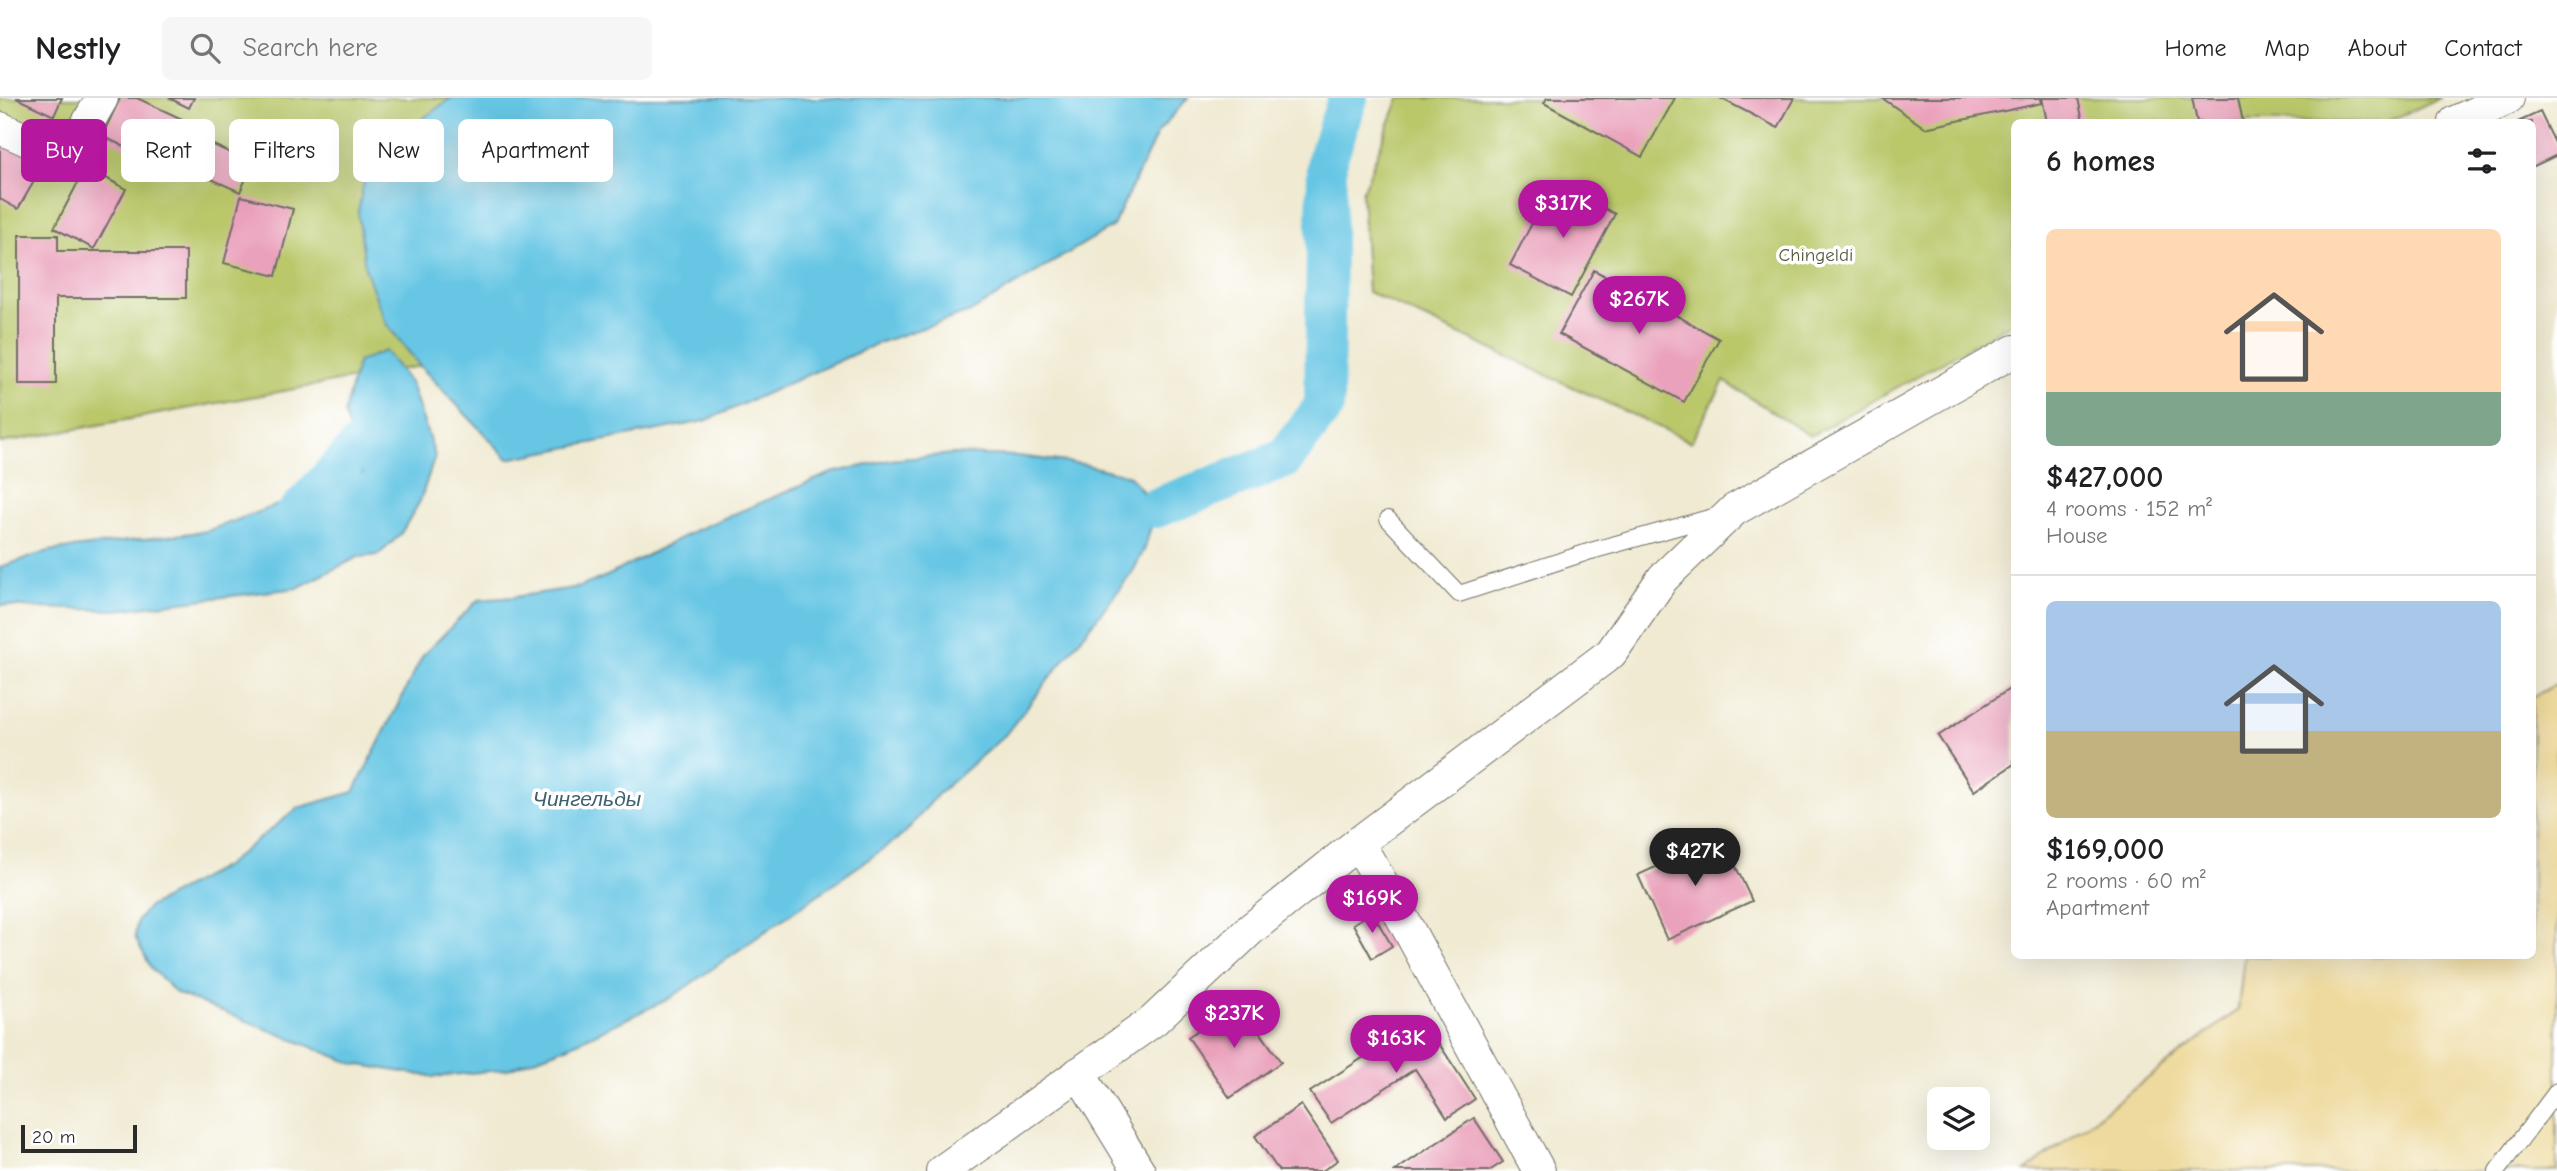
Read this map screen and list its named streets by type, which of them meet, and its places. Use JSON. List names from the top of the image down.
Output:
{
  "water": ["Чингельды"],
  "parks": ["Chingeldi"],
  "scale_bar": "20 m",
  "page": {
    "header": "Nestly",
    "search": "Search here",
    "nav": [
      "Home",
      "Map",
      "About",
      "Contact"
    ],
    "chip": [
      "Buy",
      "Rent",
      "Filters",
      "New",
      "Apartment"
    ],
    "heading": "6 homes",
    "price": [
      "$317K",
      "$267K",
      "$427K",
      "$169K",
      "$237K",
      "$163K"
    ],
    "list": [
      {
        "name": "$427,000",
        "note": "4 rooms · 152 m² · House"
      },
      {
        "name": "$169,000",
        "note": "2 rooms · 60 m² · Apartment"
      }
    ],
    "scale": "20 m"
  }
}
